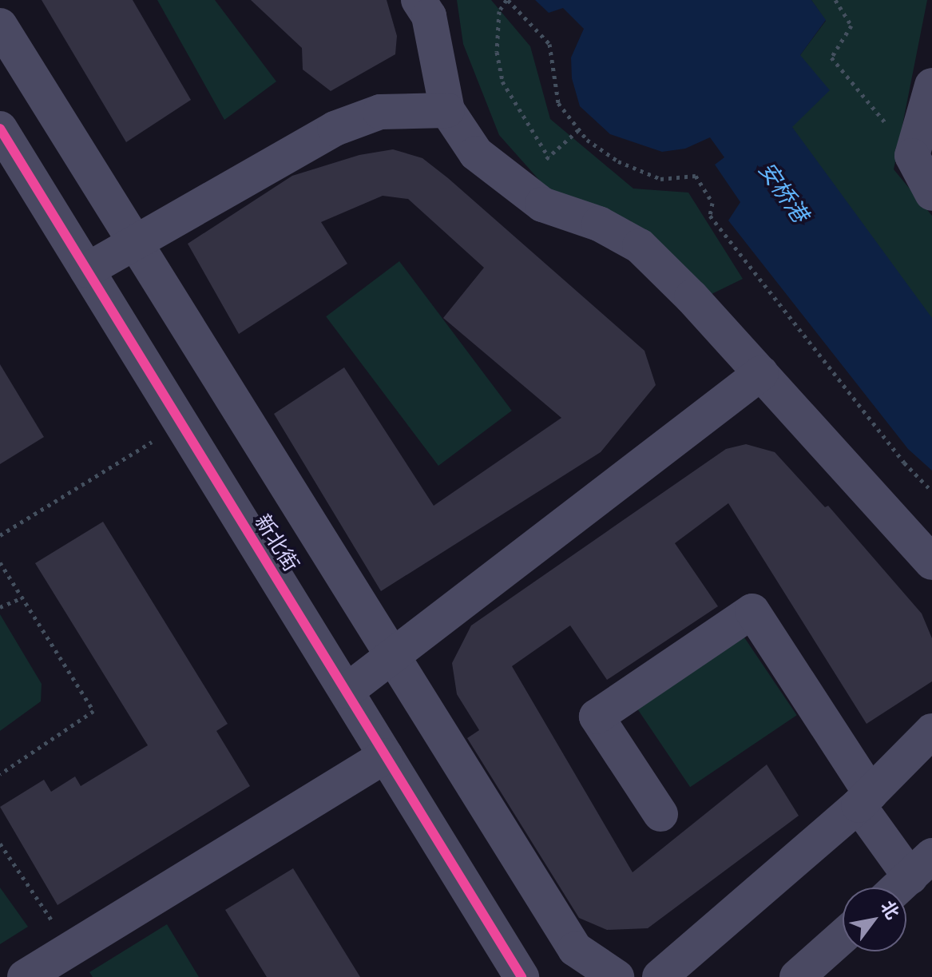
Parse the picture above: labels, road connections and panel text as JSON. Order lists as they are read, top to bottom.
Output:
{
  "streets": {
    "street": ["新北街"]
  },
  "water": ["安桥港"],
  "north": "top right"
}
